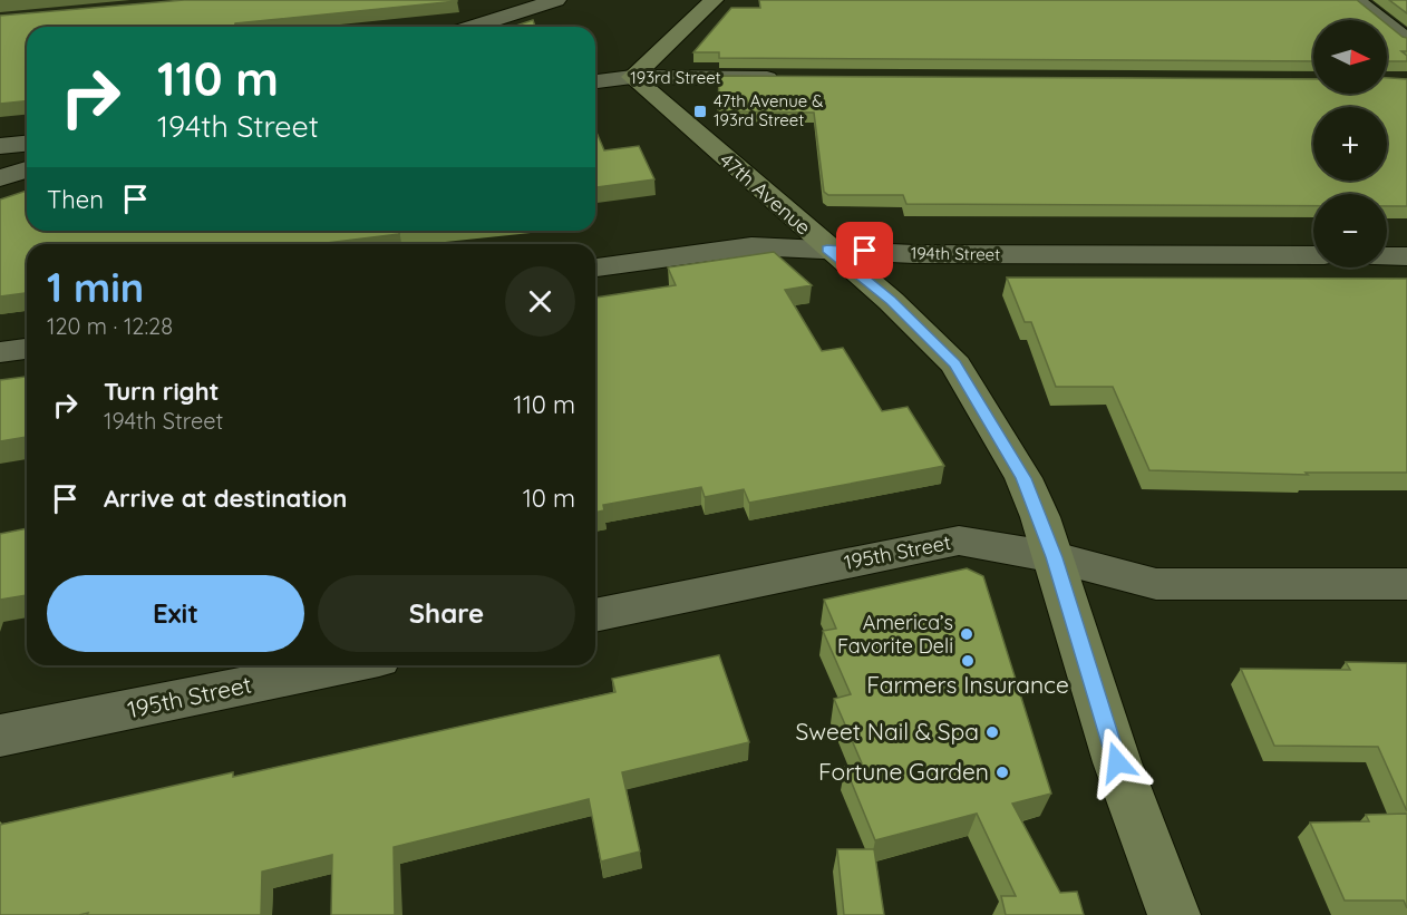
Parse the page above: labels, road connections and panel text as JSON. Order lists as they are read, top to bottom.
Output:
{
  "streets": {
    "street": [
      "193rd Street",
      "47th Avenue",
      "194th Street",
      "195th Street"
    ]
  },
  "crossings": [
    ["193rd Street", "47th Avenue"],
    ["47th Avenue", "194th Street"],
    ["47th Avenue", "195th Street"]
  ],
  "places": {
    "transit": ["47th Avenue & 193rd Street"],
    "other": [
      "America’s Favorite Deli",
      "Farmers Insurance",
      "Sweet Nail & Spa",
      "Fortune Garden"
    ]
  },
  "north": "right",
  "page": {
    "map_buttons": ["+", "−"],
    "turn": ["110 m", "194th Street"],
    "then": "Then",
    "heading": ["1 min", "120 m · 12:28"],
    "list": [
      {
        "name": "Turn right",
        "note": "194th Street",
        "value": "110 m"
      },
      {
        "name": "Arrive at destination",
        "value": "10 m"
      }
    ],
    "buttons": ["Exit", "Share"]
  }
}
